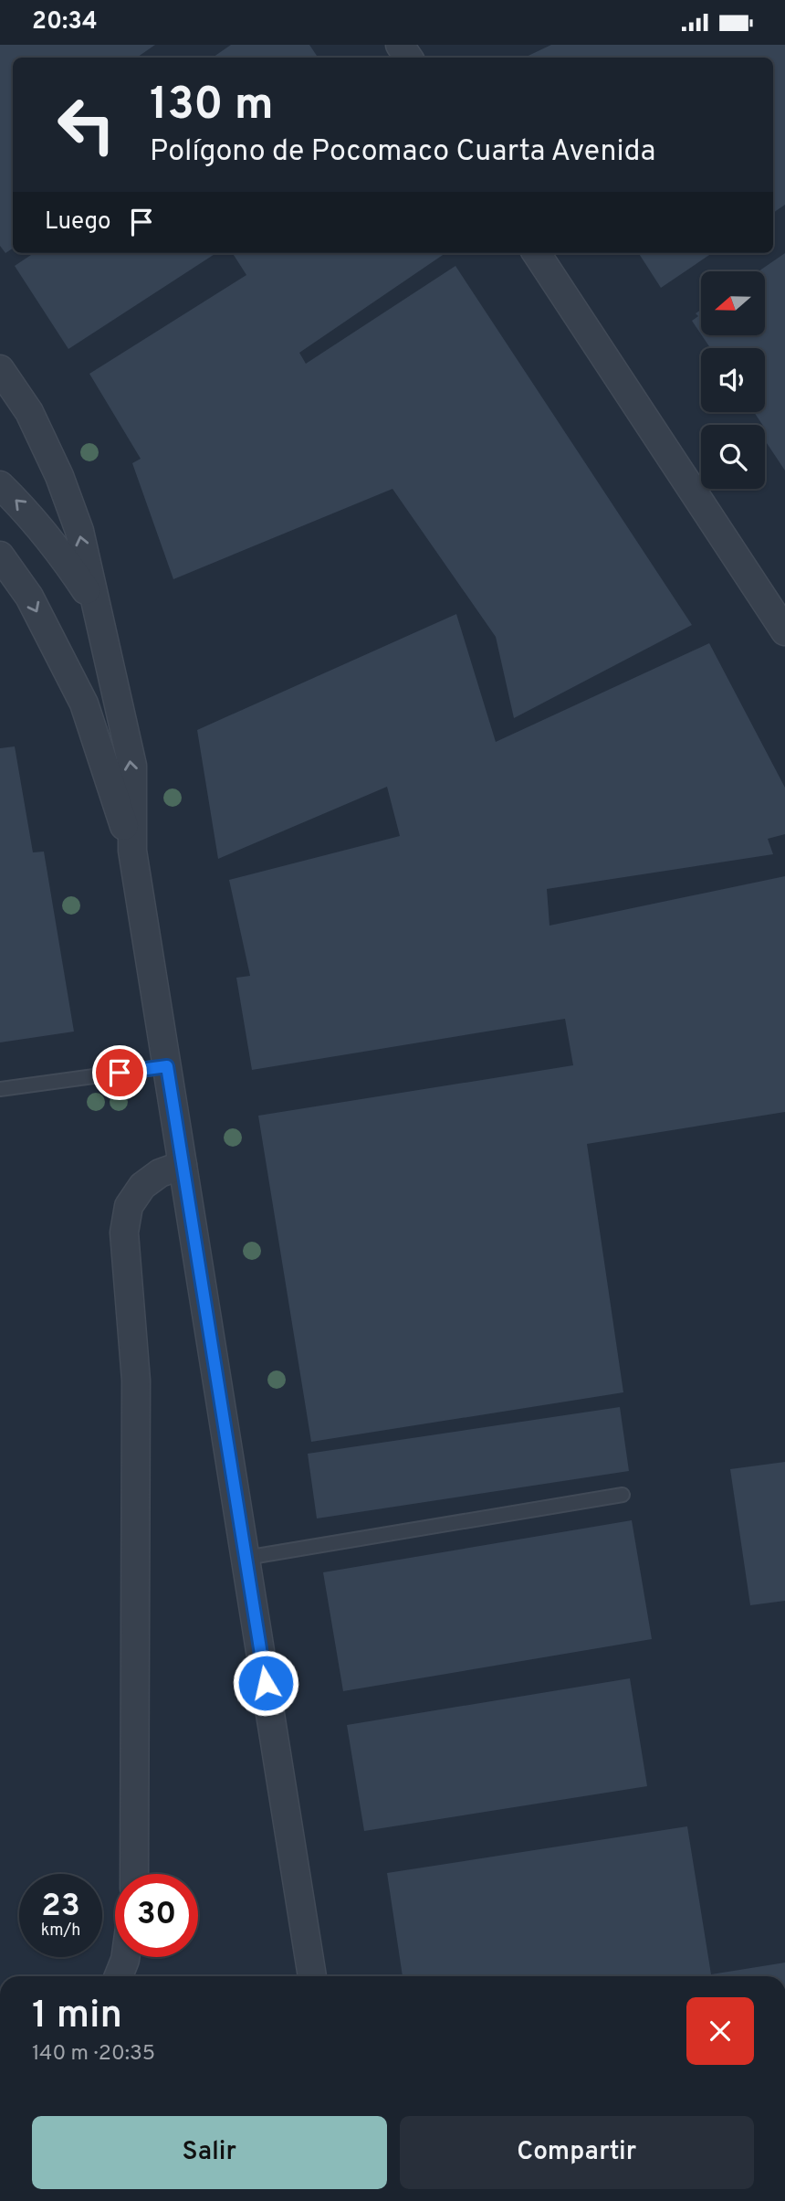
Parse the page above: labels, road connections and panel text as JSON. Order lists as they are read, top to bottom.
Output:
{
  "north": "left",
  "page": {
    "status": "20:34",
    "turn": ["130 m", "Polígono de Pocomaco Cuarta Avenida"],
    "then": "Luego",
    "speed": "23 km/h",
    "limit": "30",
    "heading": ["1 min", "140 m · 20:35"],
    "buttons": ["Salir", "Compartir"]
  }
}
